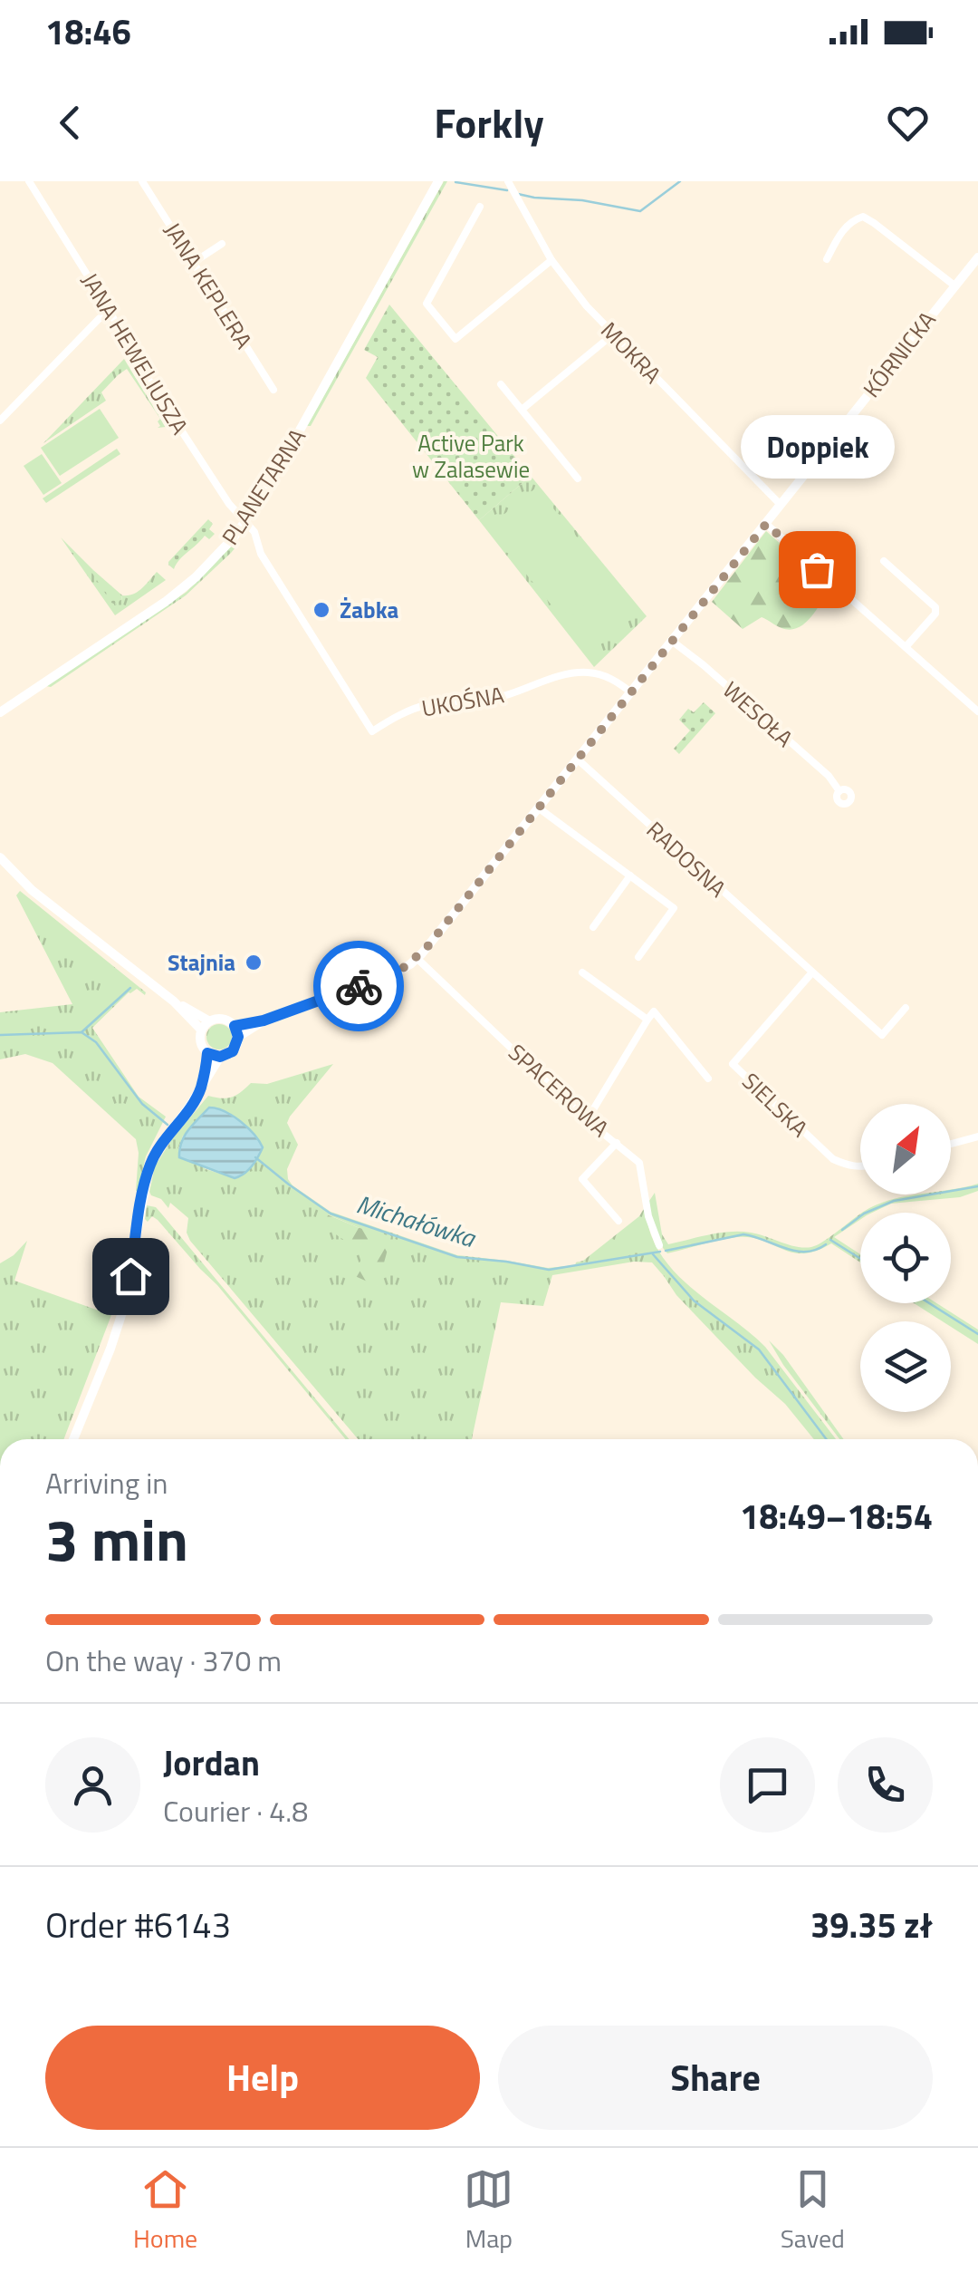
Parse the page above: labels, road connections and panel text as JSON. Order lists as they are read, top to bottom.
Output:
{
  "streets": {
    "street": [
      "JANA KEPLERA",
      "MOKRA",
      "JANA HEWELIUSZA",
      "KÓRNICKA",
      "PLANETARNA",
      "UKOŚNA",
      "WESOŁA",
      "RADOSNA",
      "SPACEROWA",
      "SIELSKA"
    ]
  },
  "crossings": [
    ["MOKRA", "KÓRNICKA"],
    ["JANA HEWELIUSZA", "PLANETARNA"],
    ["JANA HEWELIUSZA", "UKOŚNA"],
    ["KÓRNICKA", "UKOŚNA"],
    ["KÓRNICKA", "WESOŁA"],
    ["KÓRNICKA", "RADOSNA"],
    ["KÓRNICKA", "SPACEROWA"],
    ["PLANETARNA", "UKOŚNA"],
    ["RADOSNA", "SIELSKA"]
  ],
  "water": ["Michałówka"],
  "parks": ["Active Park w Zalasewie"],
  "places": ["Doppiek", "Żabka", "Stajnia"],
  "north": "top right",
  "page": {
    "status": "18:46",
    "header": "Forkly",
    "bubble": "Doppiek",
    "heading": ["3 min", "Arriving in", "18:49–18:54"],
    "panel": [
      "Jordan",
      "Courier · 4.8",
      "Order #6143",
      "39.35 zł"
    ],
    "bar": "On the way · 370 m",
    "buttons": ["Help", "Share"],
    "tabs": ["Home", "Map", "Saved"]
  }
}
